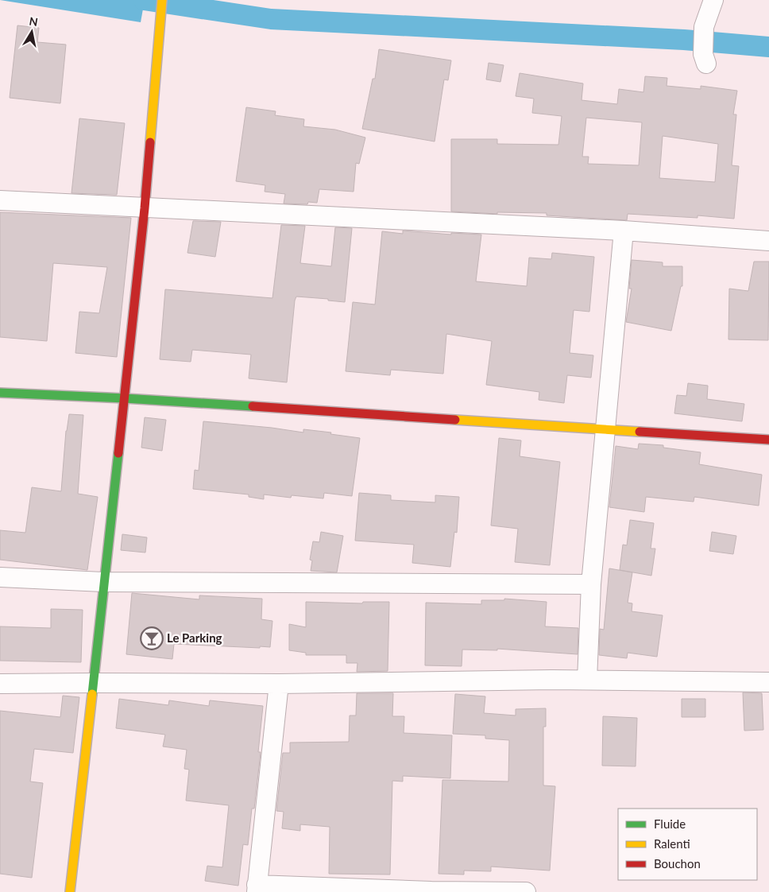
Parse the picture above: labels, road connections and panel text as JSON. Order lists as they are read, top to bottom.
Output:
{
  "places": {
    "bar": ["Le Parking"]
  },
  "legend": ["Fluide", "Ralenti", "Bouchon"],
  "north": "top"
}
